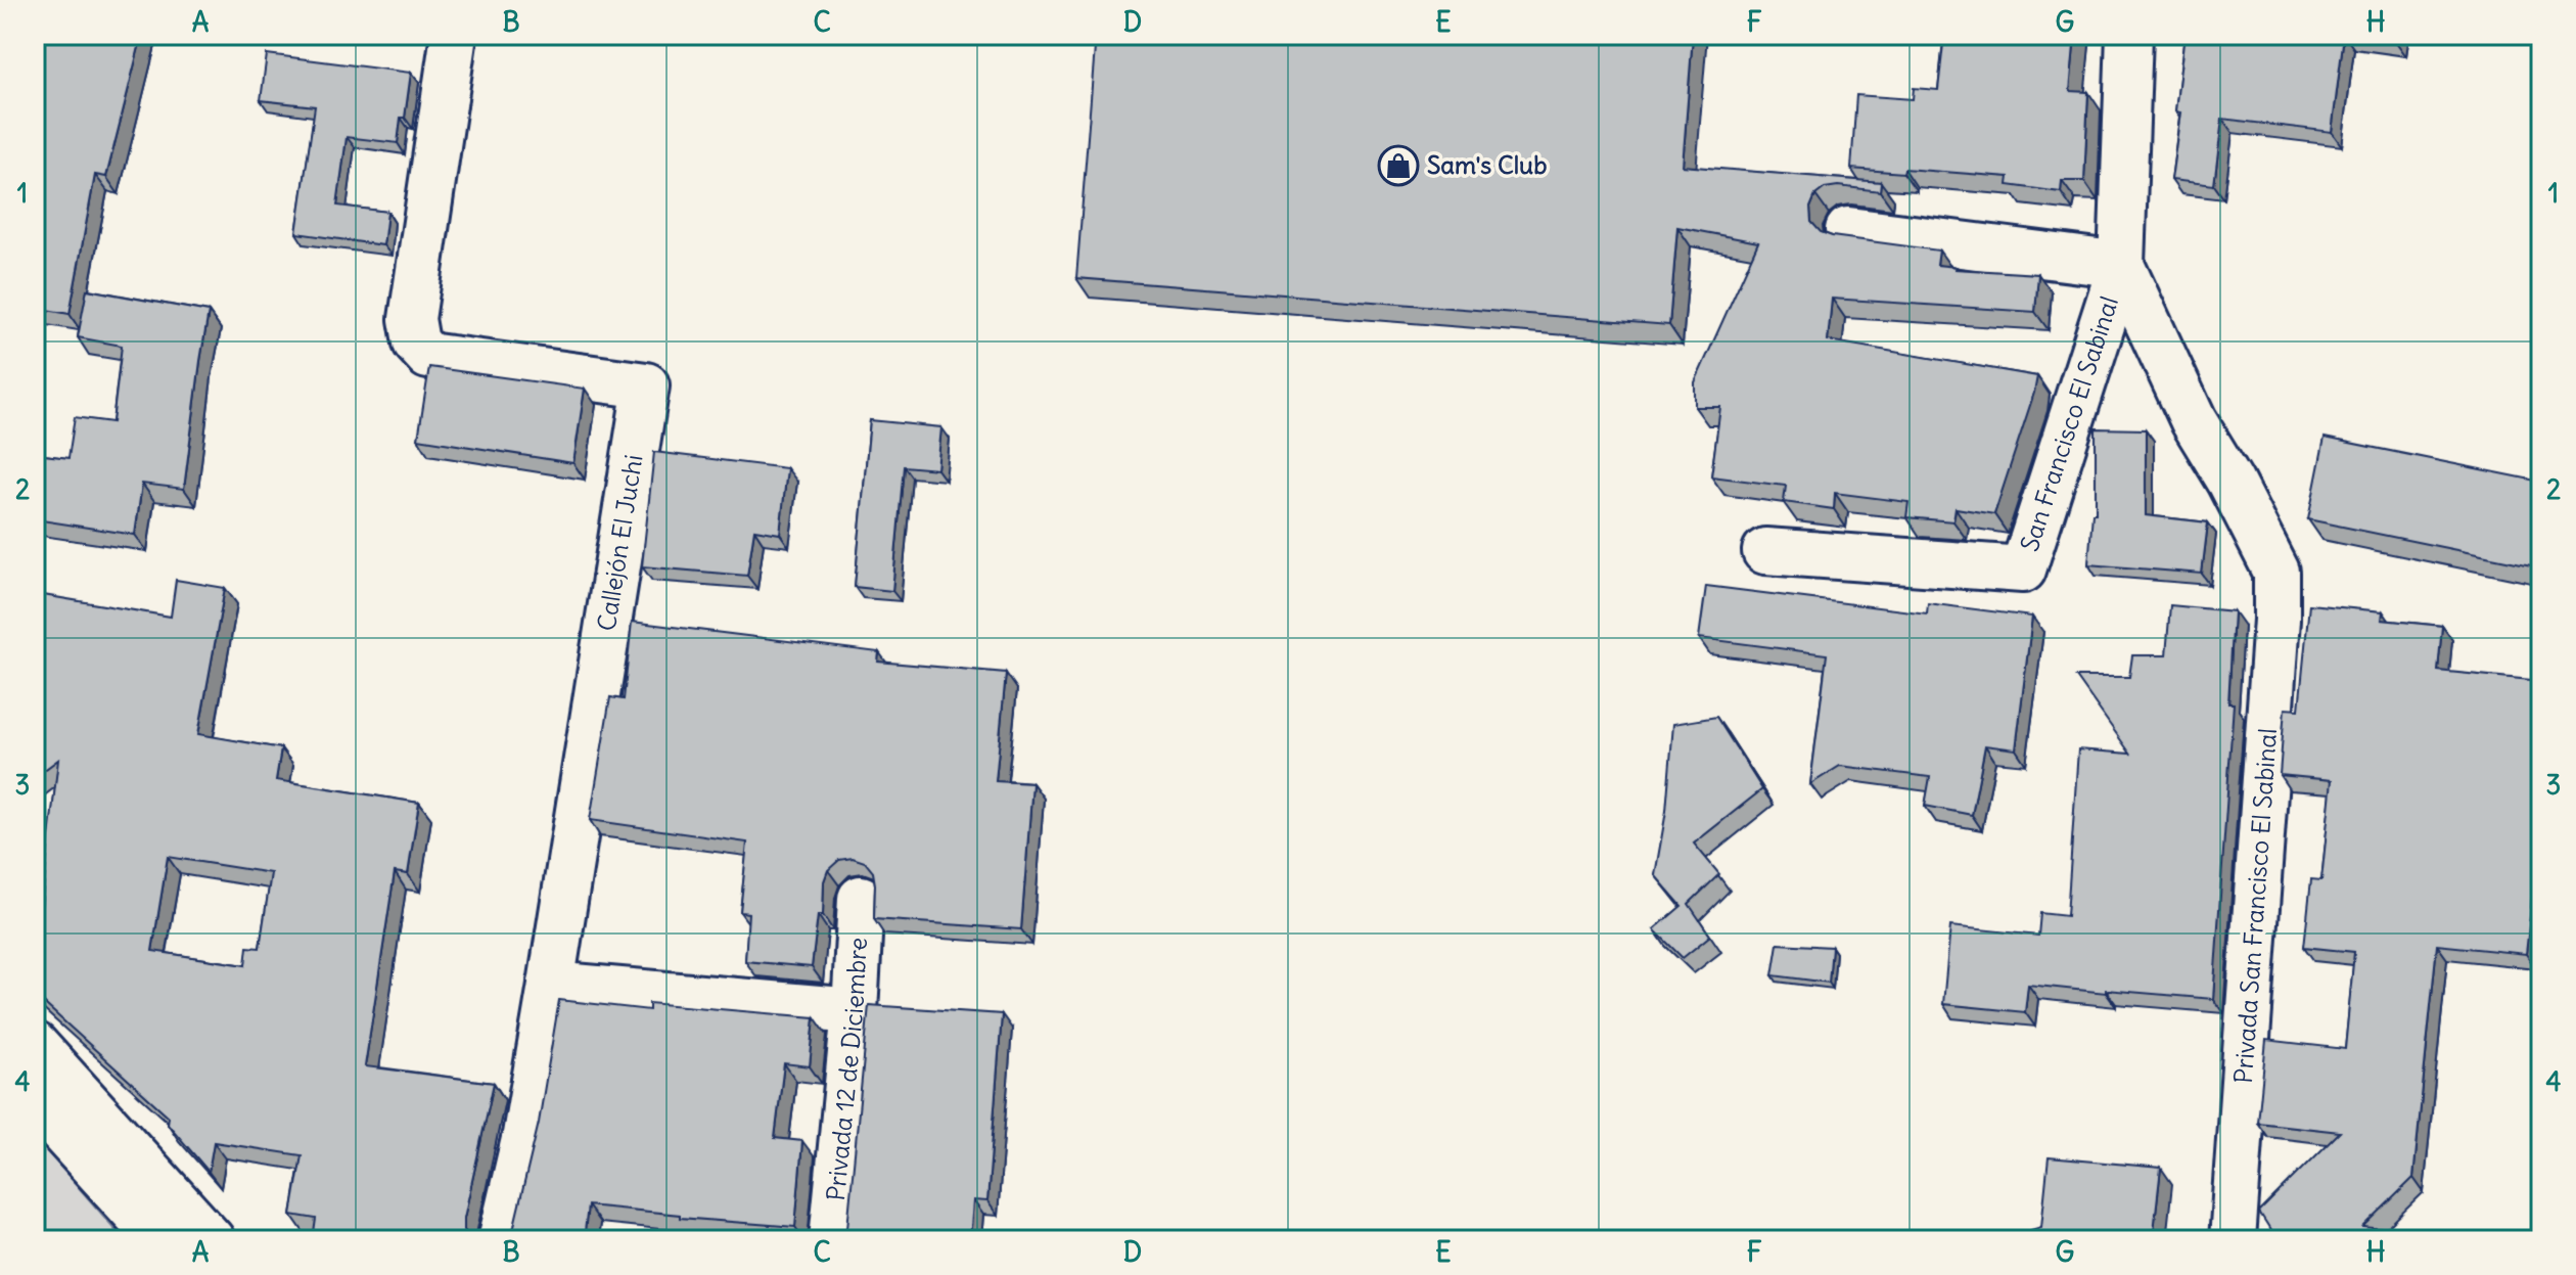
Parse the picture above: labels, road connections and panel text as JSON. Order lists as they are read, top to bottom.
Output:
{
  "streets": {
    "street": [
      "San Francisco El Sabinal",
      "Callejón El Juchi",
      "Privada San Francisco El Sabinal",
      "Privada 12 de Diciembre"
    ]
  },
  "crossings": [
    ["San Francisco El Sabinal", "Privada San Francisco El Sabinal"]
  ],
  "places": {
    "shop": ["Sam's Club"]
  },
  "grid": {
    "columns": [
      "A",
      "B",
      "C",
      "D",
      "E",
      "F",
      "G",
      "H"
    ],
    "rows": [
      "1",
      "2",
      "3",
      "4"
    ]
  }
}
